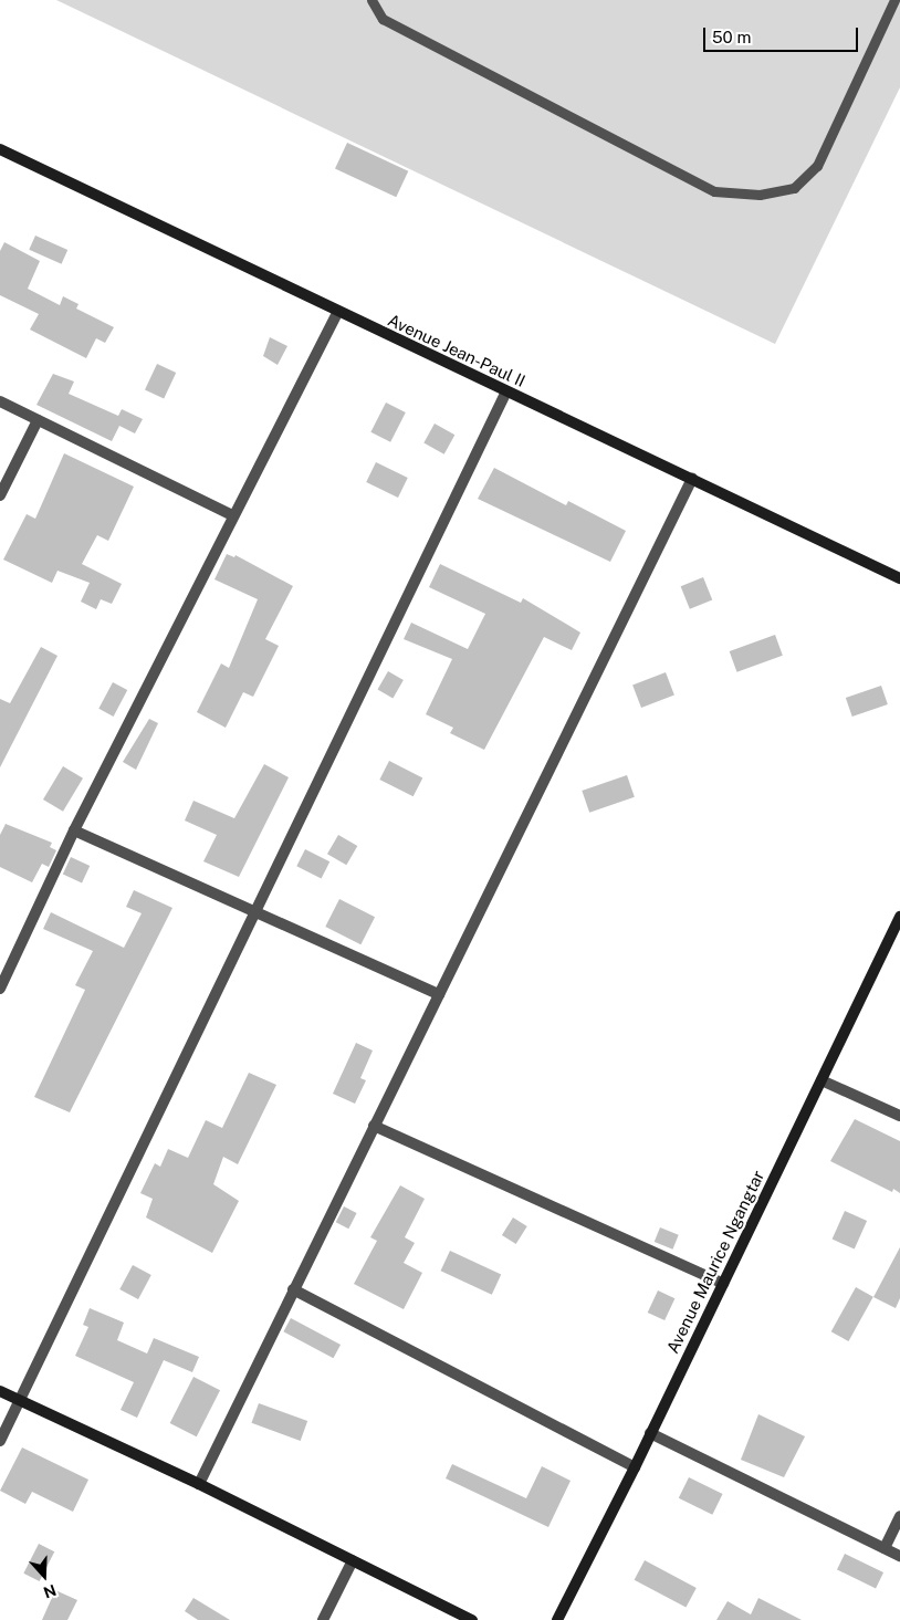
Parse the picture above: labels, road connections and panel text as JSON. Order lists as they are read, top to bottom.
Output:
{
  "streets": {
    "street": ["Avenue Jean-Paul II", "Avenue Maurice Ngangtar"]
  },
  "scale_bar": "50 m",
  "north": "bottom"
}
